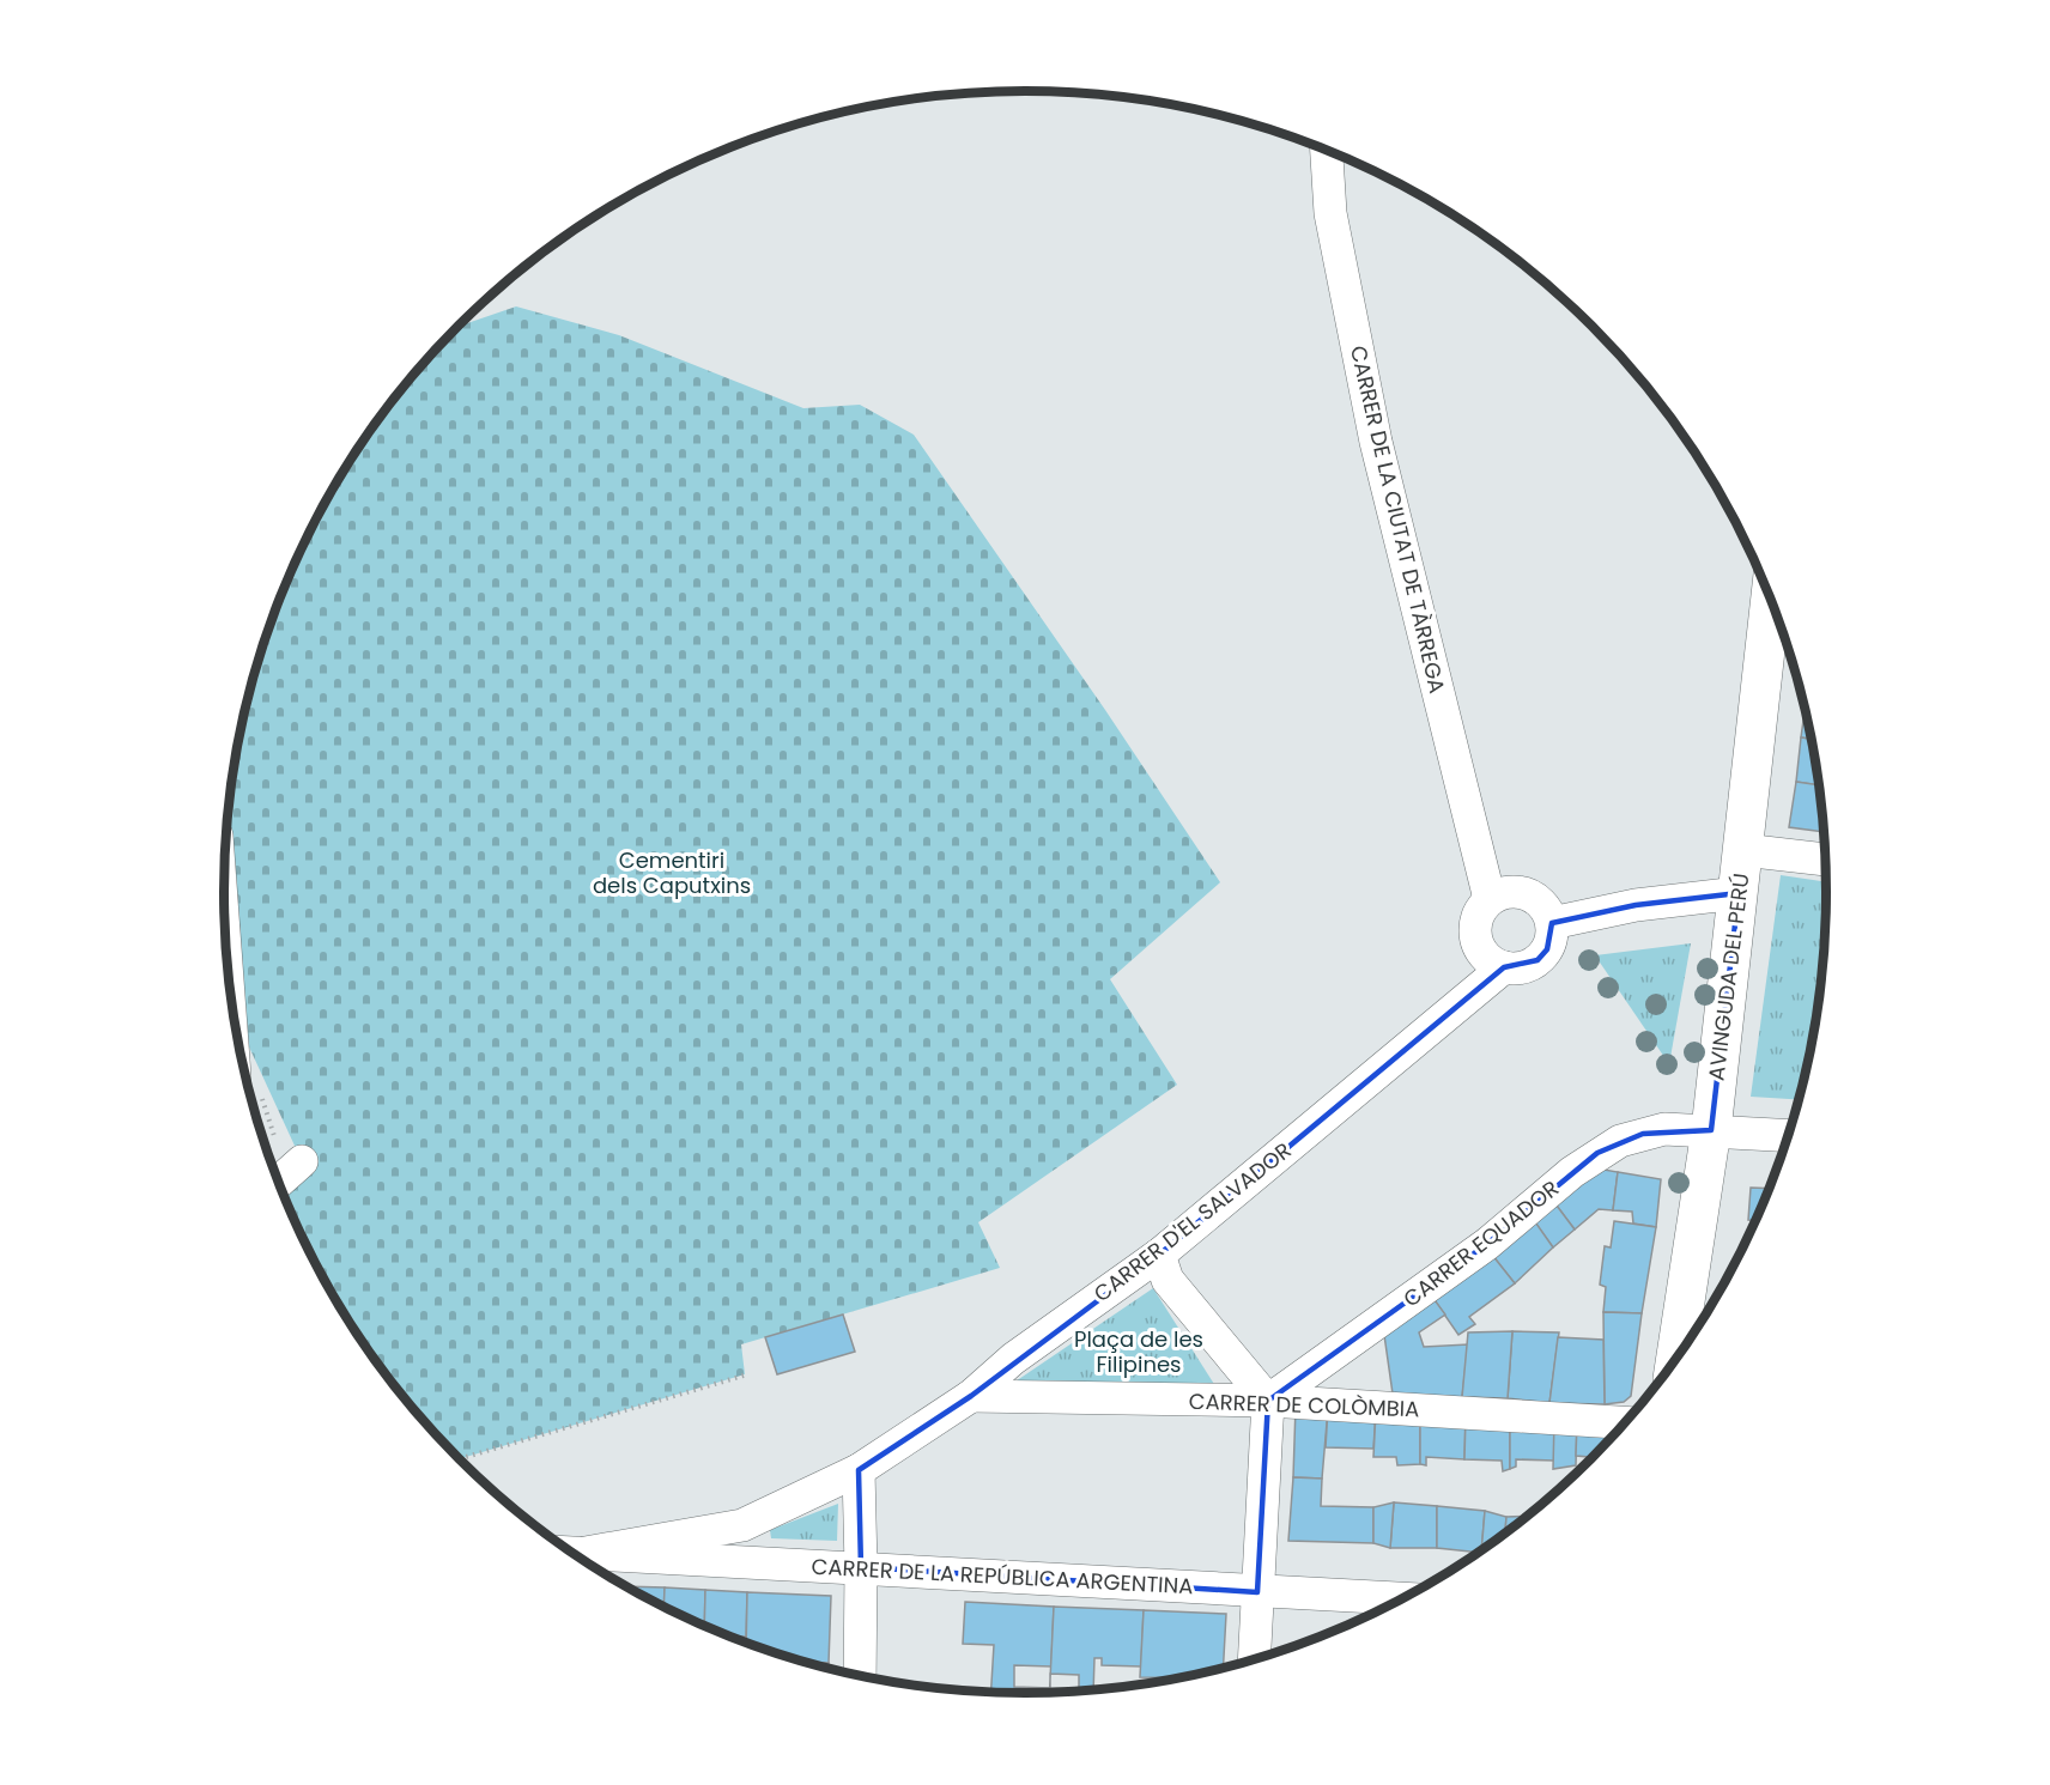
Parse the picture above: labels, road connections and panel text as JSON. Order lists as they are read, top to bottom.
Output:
{
  "streets": {
    "street": [
      "CARRER DE LA CIUTAT DE TÀRREGA",
      "AVINGUDA DEL PERÚ",
      "CARRER D'EL SALVADOR",
      "CARRER EQUADOR",
      "CARRER DE COLÒMBIA",
      "CARRER DE LA REPÚBLICA ARGENTINA"
    ]
  },
  "crossings": [
    ["CARRER DE LA CIUTAT DE TÀRREGA", "CARRER D'EL SALVADOR"],
    ["AVINGUDA DEL PERÚ", "CARRER EQUADOR"],
    ["CARRER D'EL SALVADOR", "CARRER DE COLÒMBIA"],
    ["CARRER D'EL SALVADOR", "CARRER DE LA REPÚBLICA ARGENTINA"],
    ["CARRER EQUADOR", "CARRER DE COLÒMBIA"]
  ],
  "parks": ["Cementiri dels Caputxins", "Plaça de les Filipines"]
}
